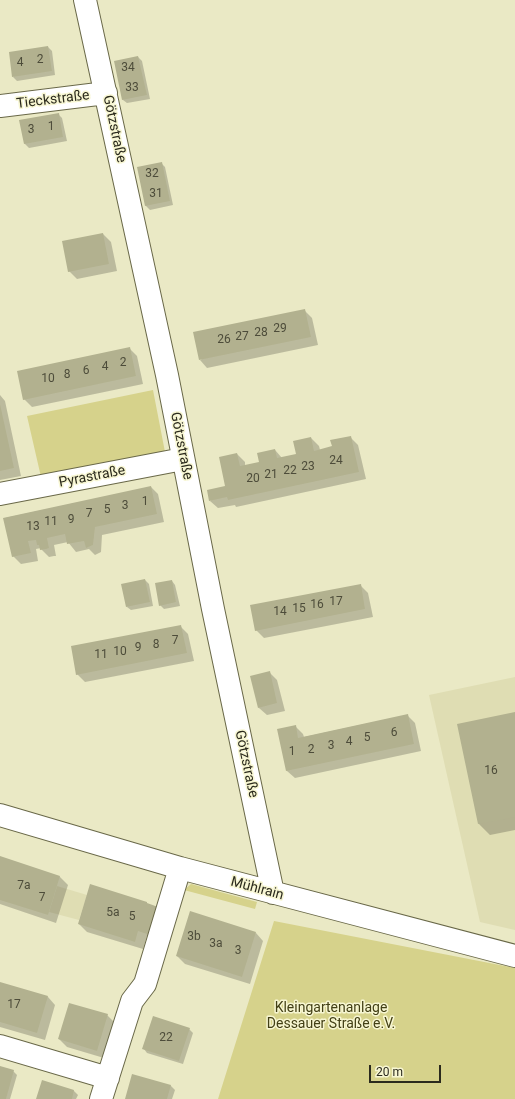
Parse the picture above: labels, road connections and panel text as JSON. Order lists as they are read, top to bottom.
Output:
{
  "streets": {
    "street": [
      "Tieckstraße",
      "Götzstraße",
      "Pyrastraße",
      "Mühlrain"
    ]
  },
  "crossings": [
    ["Tieckstraße", "Götzstraße"],
    ["Götzstraße", "Pyrastraße"],
    ["Götzstraße", "Mühlrain"]
  ],
  "parks": ["Kleingartenanlage Dessauer Straße e.V."],
  "house_numbers": [
    "2",
    "4",
    "34",
    "33",
    "1",
    "3",
    "32",
    "31",
    "29",
    "28",
    "27",
    "26",
    "2",
    "4",
    "6",
    "8",
    "10",
    "24",
    "23",
    "22",
    "21",
    "20",
    "1",
    "3",
    "5",
    "7",
    "9",
    "11",
    "13",
    "17",
    "16",
    "15",
    "14",
    "7",
    "8",
    "9",
    "10",
    "11",
    "6",
    "5",
    "4",
    "3",
    "2",
    "1",
    "16",
    "7a",
    "7",
    "5a",
    "5",
    "3b",
    "3a",
    "3",
    "17",
    "22"
  ],
  "scale_bar": "20 m"
}
